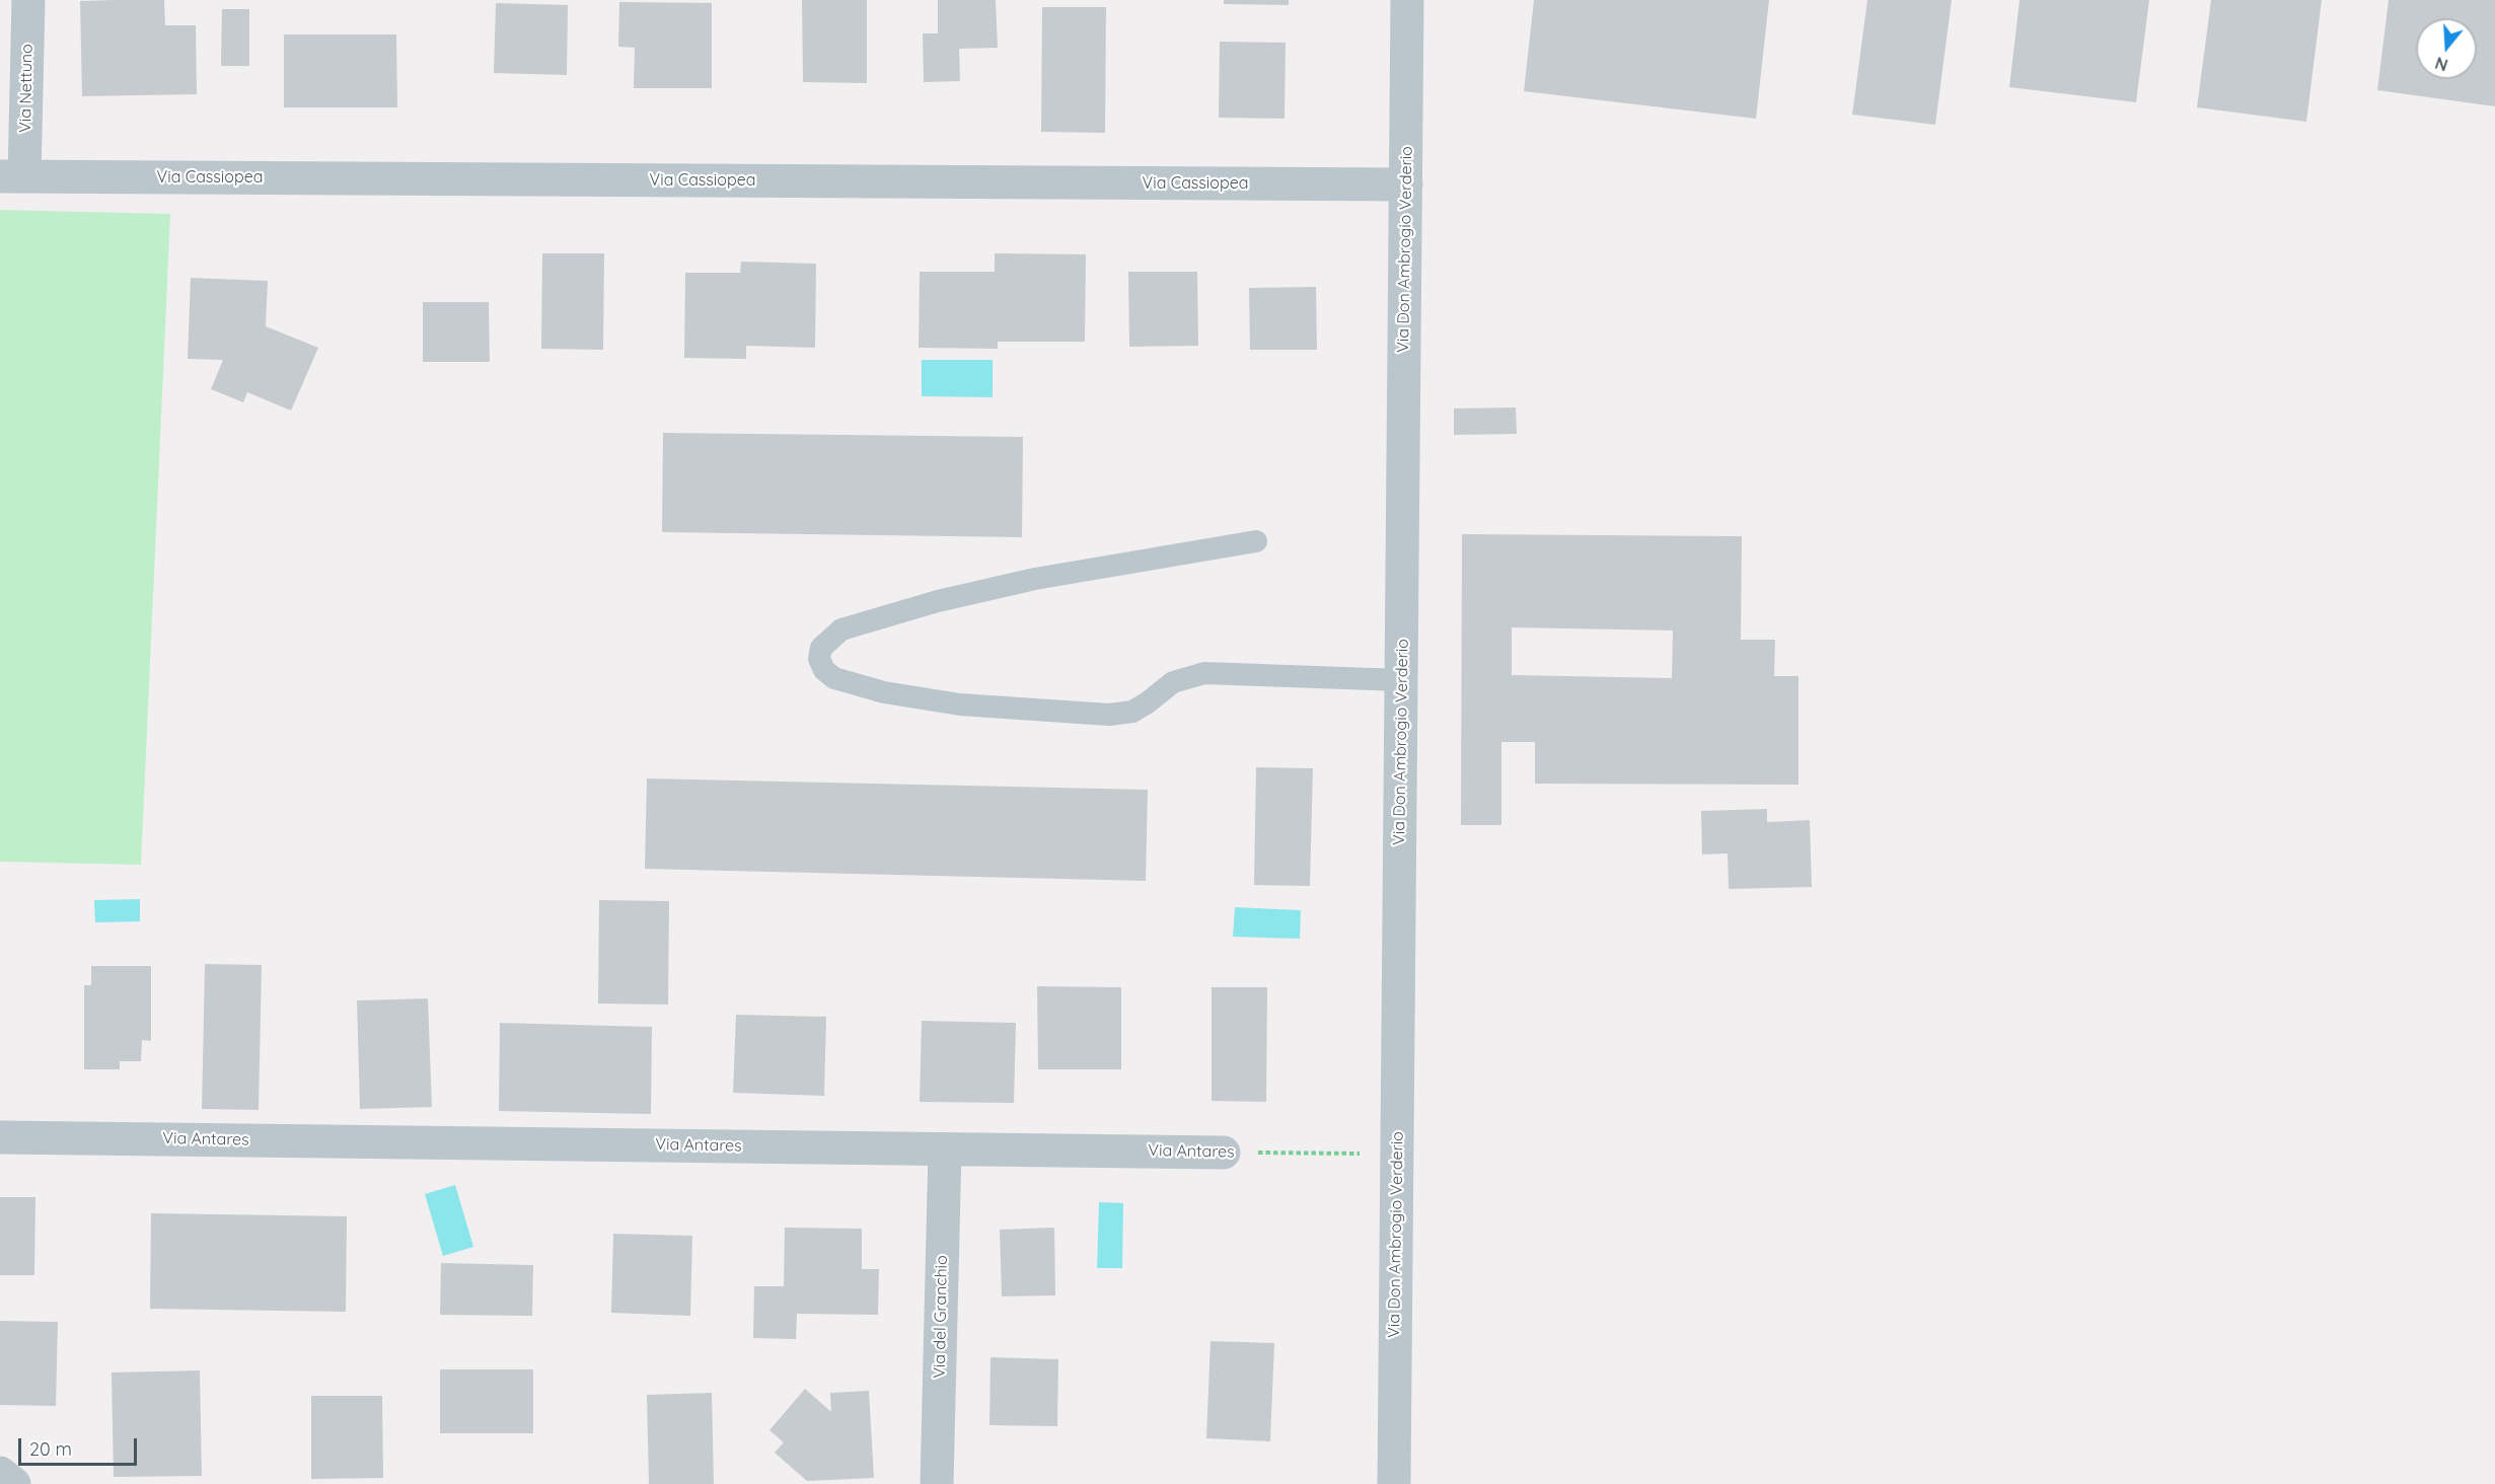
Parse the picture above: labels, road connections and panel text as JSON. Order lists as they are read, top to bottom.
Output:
{
  "streets": {
    "street": [
      "Via Nettuno",
      "Via Cassiopea",
      "Via Don Ambrogio Verderio",
      "Via Antares",
      "Via del Granchio"
    ]
  },
  "crossings": [
    ["Via Nettuno", "Via Cassiopea"],
    ["Via Cassiopea", "Via Don Ambrogio Verderio"],
    ["Via Don Ambrogio Verderio", "Via Antares"],
    ["Via Antares", "Via del Granchio"]
  ],
  "scale_bar": "20 m",
  "north": "bottom"
}
